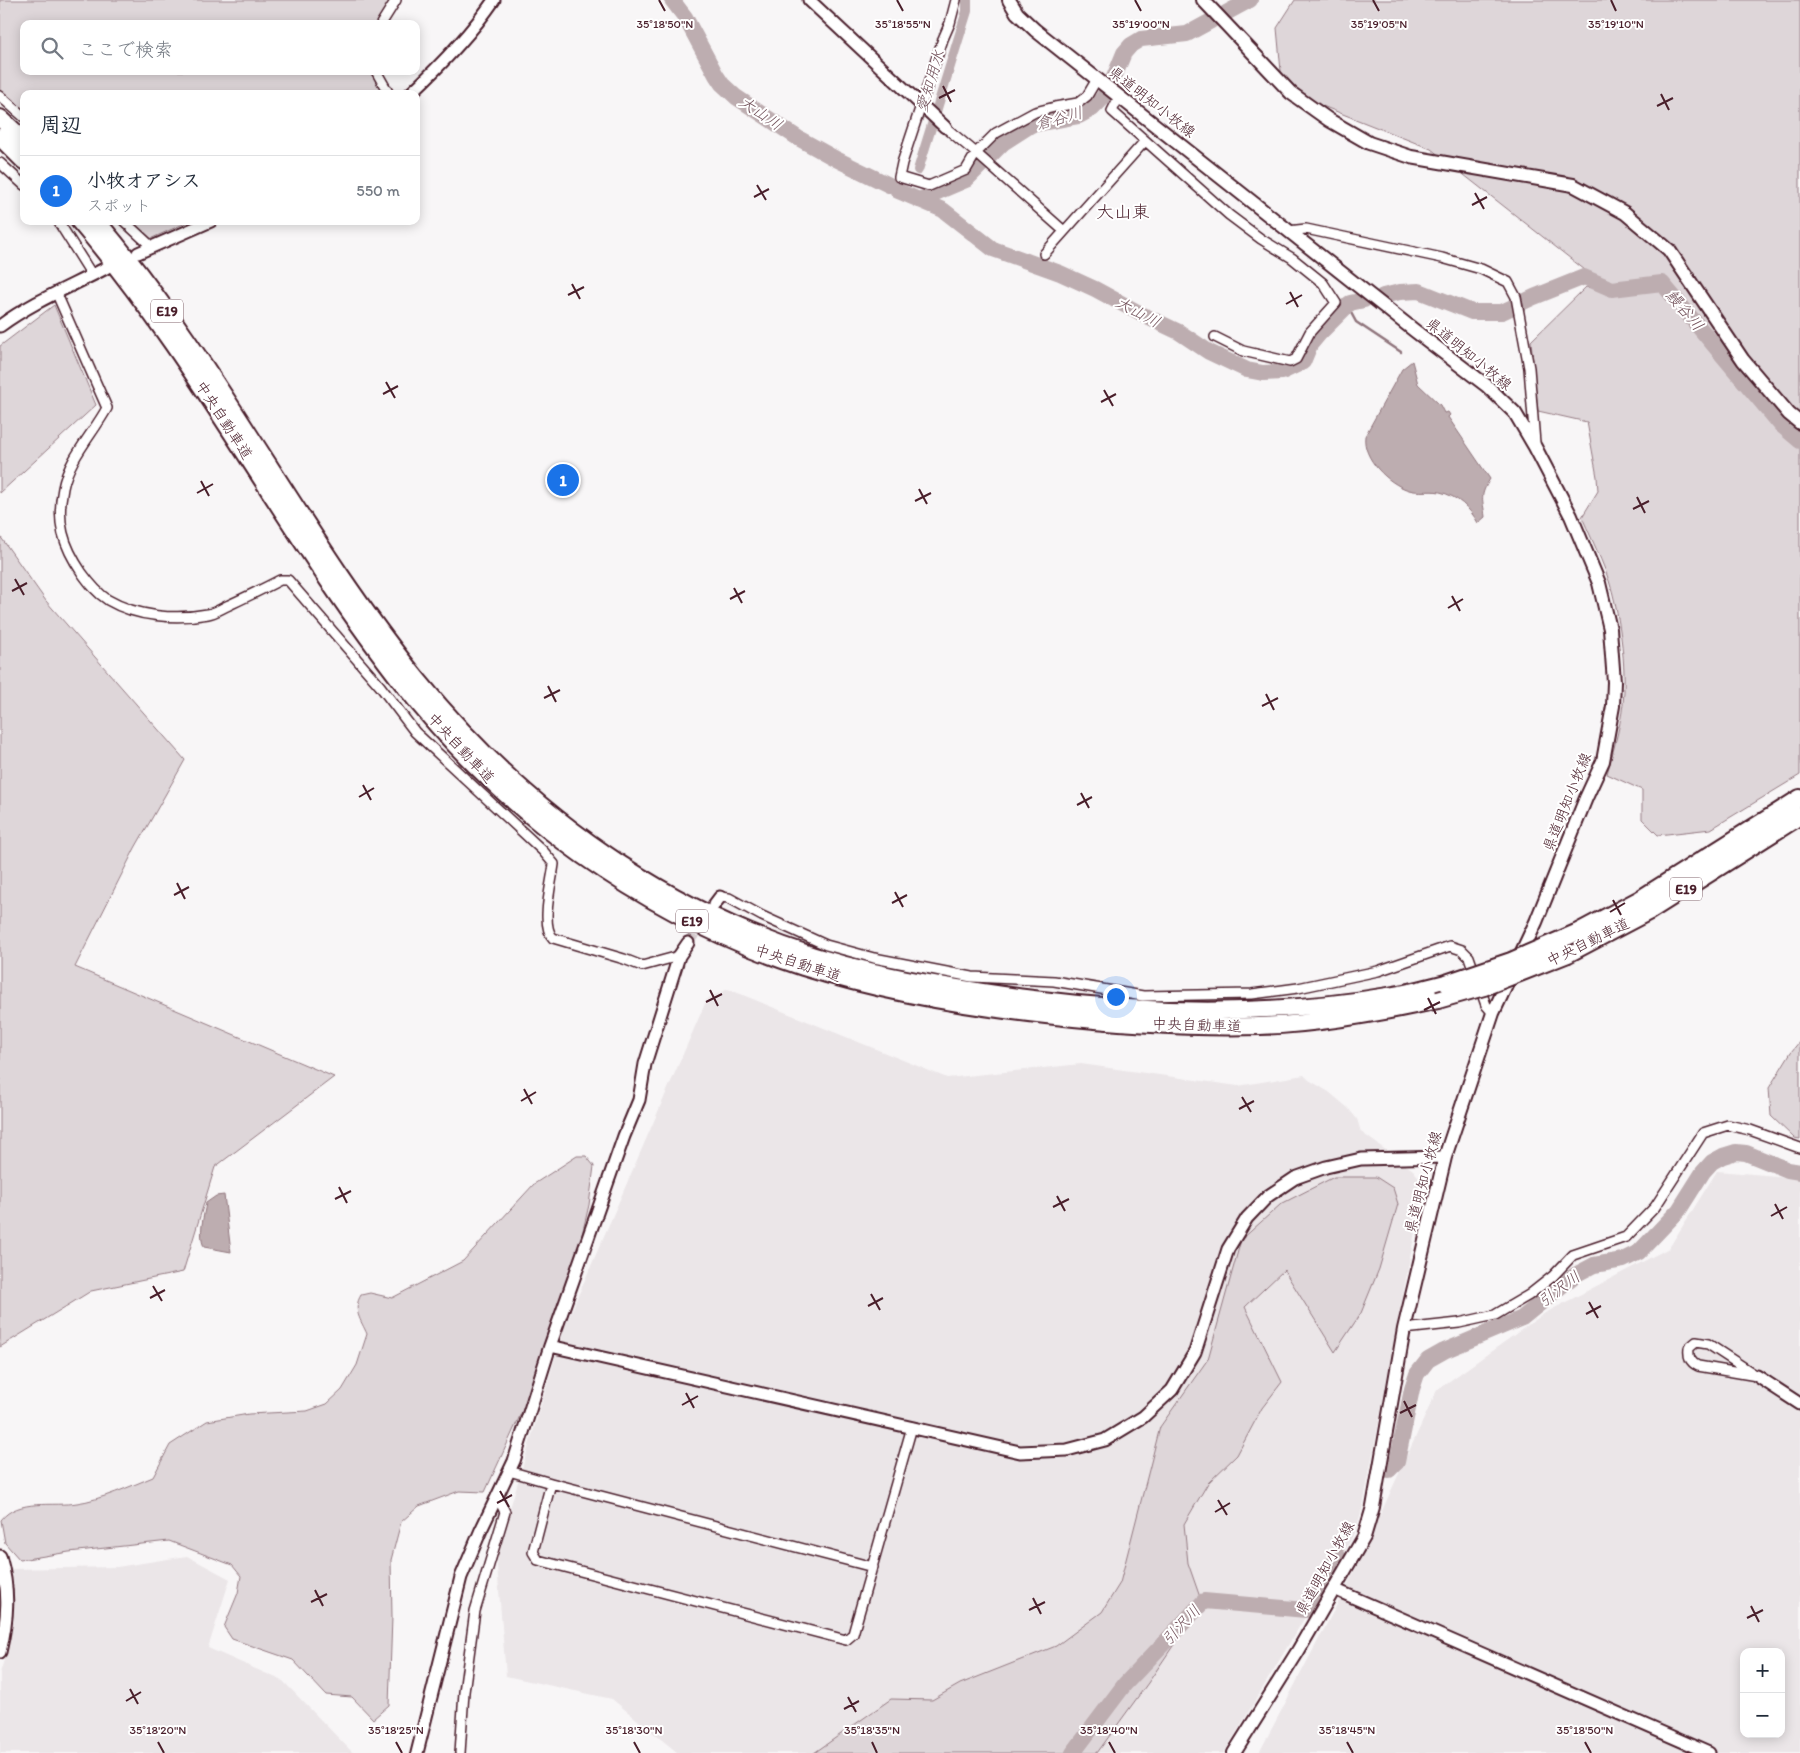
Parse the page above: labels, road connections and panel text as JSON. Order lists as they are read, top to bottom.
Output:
{
  "streets": {
    "highway": ["E19", "中央自動車道"],
    "main road": ["県道明知小牧線"]
  },
  "districts": ["大山東"],
  "water": [
    "愛知用水",
    "大山川",
    "倉谷川",
    "鰻谷川",
    "引沢川"
  ],
  "page": {
    "search": "ここで検索",
    "heading": "周辺",
    "list": [
      {
        "mark": "1",
        "name": "小牧オアシス",
        "note": "スポット",
        "value": "550 m"
      }
    ],
    "pins": "1",
    "map_buttons": ["+", "−"]
  },
  "coordinates": [
    "35°18'50\"N",
    "35°18'55\"N",
    "35°19'00\"N",
    "35°19'05\"N",
    "35°19'10\"N",
    "35°18'20\"N",
    "35°18'25\"N",
    "35°18'30\"N",
    "35°18'35\"N",
    "35°18'40\"N",
    "35°18'45\"N"
  ]
}
